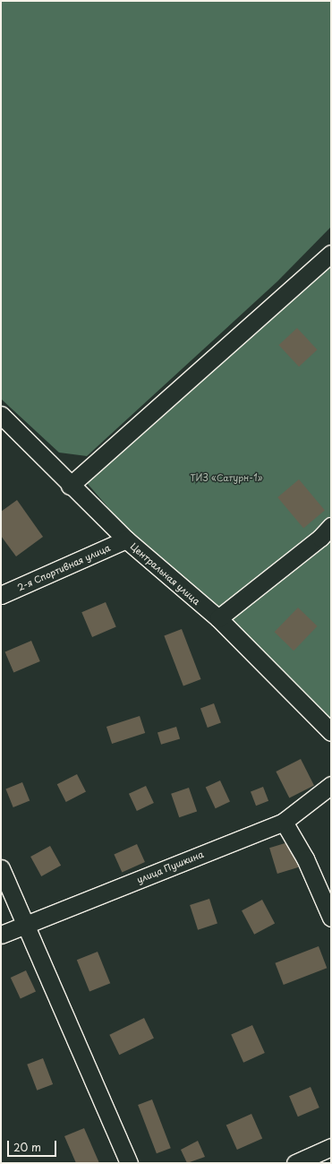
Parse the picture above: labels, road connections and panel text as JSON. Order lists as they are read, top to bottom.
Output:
{
  "streets": {
    "street": ["2-я Спортивная улица", "Центральная улица", "улица Пушкина"]
  },
  "crossings": [
    ["2-я Спортивная улица", "Центральная улица"]
  ],
  "parks": ["ТИЗ «Сатурн-1»"],
  "scale_bar": "20 m"
}
